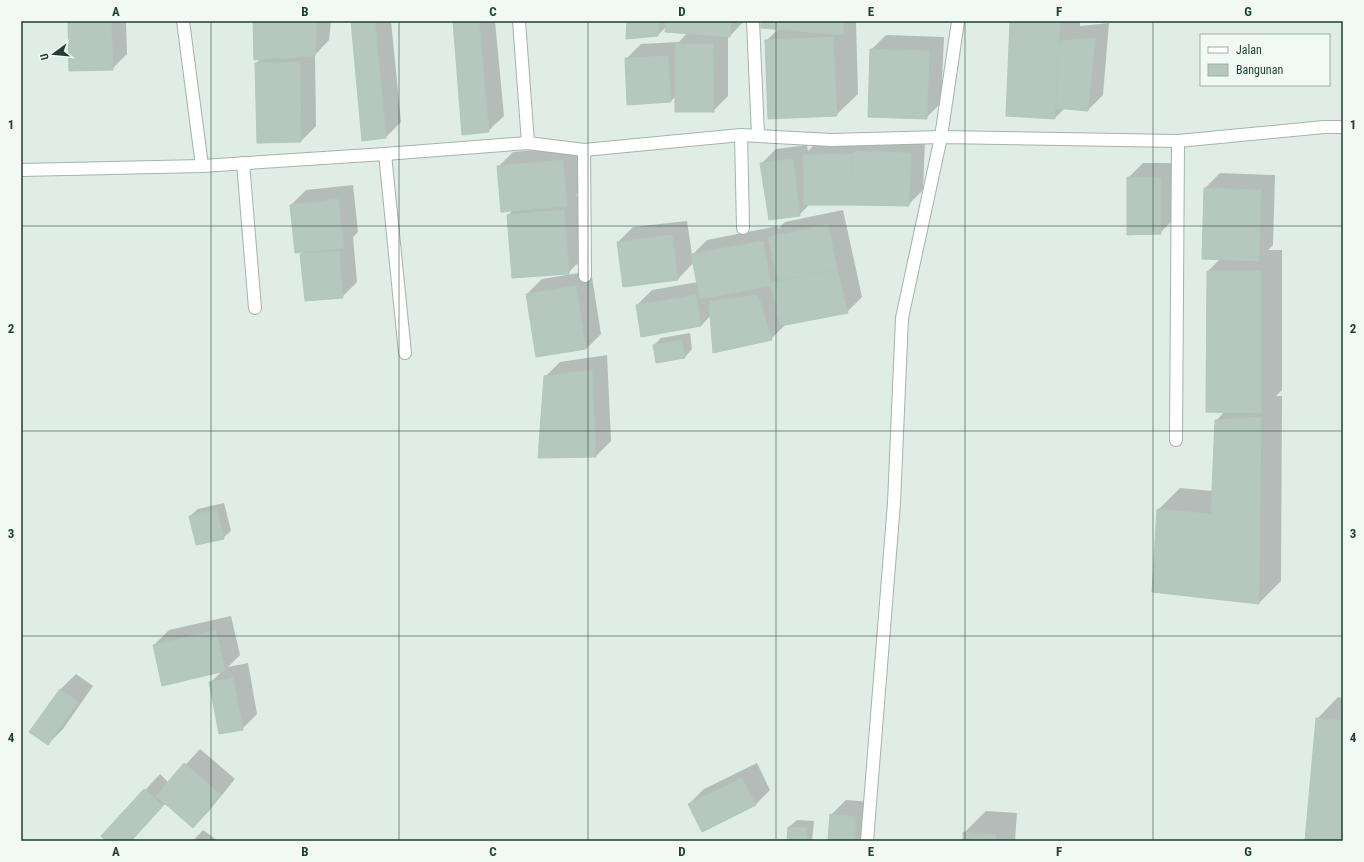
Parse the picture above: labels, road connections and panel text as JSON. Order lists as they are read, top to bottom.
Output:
{
  "legend": ["Jalan", "Bangunan"],
  "north": "left",
  "grid": {
    "columns": [
      "A",
      "B",
      "C",
      "D",
      "E",
      "F",
      "G"
    ],
    "rows": [
      "1",
      "2",
      "3",
      "4"
    ]
  }
}
